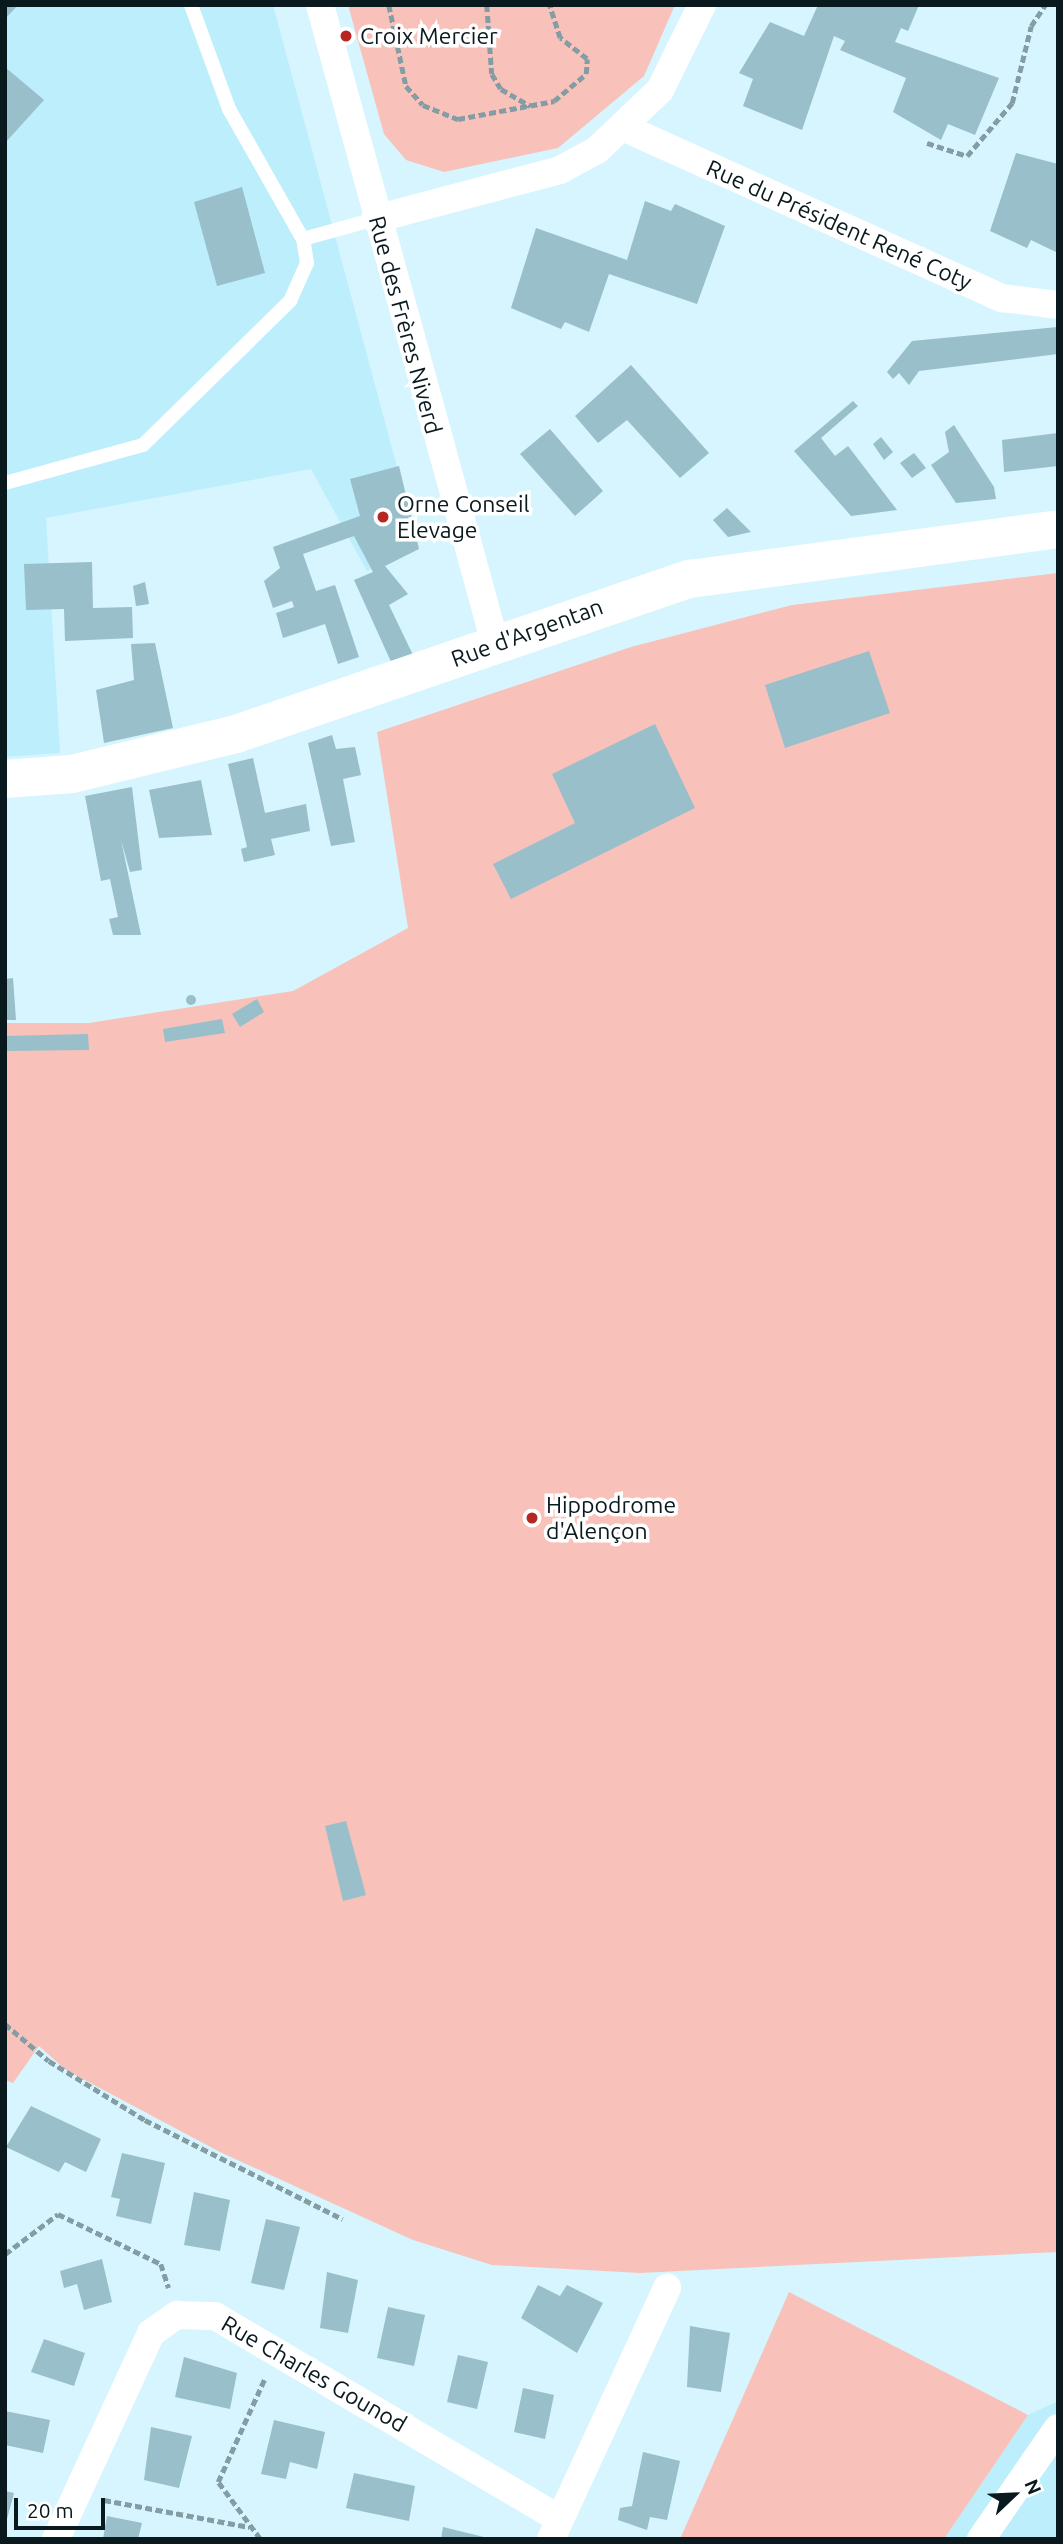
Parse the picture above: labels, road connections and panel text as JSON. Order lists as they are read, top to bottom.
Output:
{
  "streets": {
    "main road": ["Rue d'Argentan"],
    "street": ["Rue du Président René Coty", "Rue des Frères Niverd", "Rue Charles Gounod"]
  },
  "crossings": [
    ["Rue des Frères Niverd", "Rue d'Argentan"]
  ],
  "places": ["Croix Mercier", "Orne Conseil Elevage", "Hippodrome d'Alençon"],
  "scale_bar": "20 m",
  "north": "top right"
}
